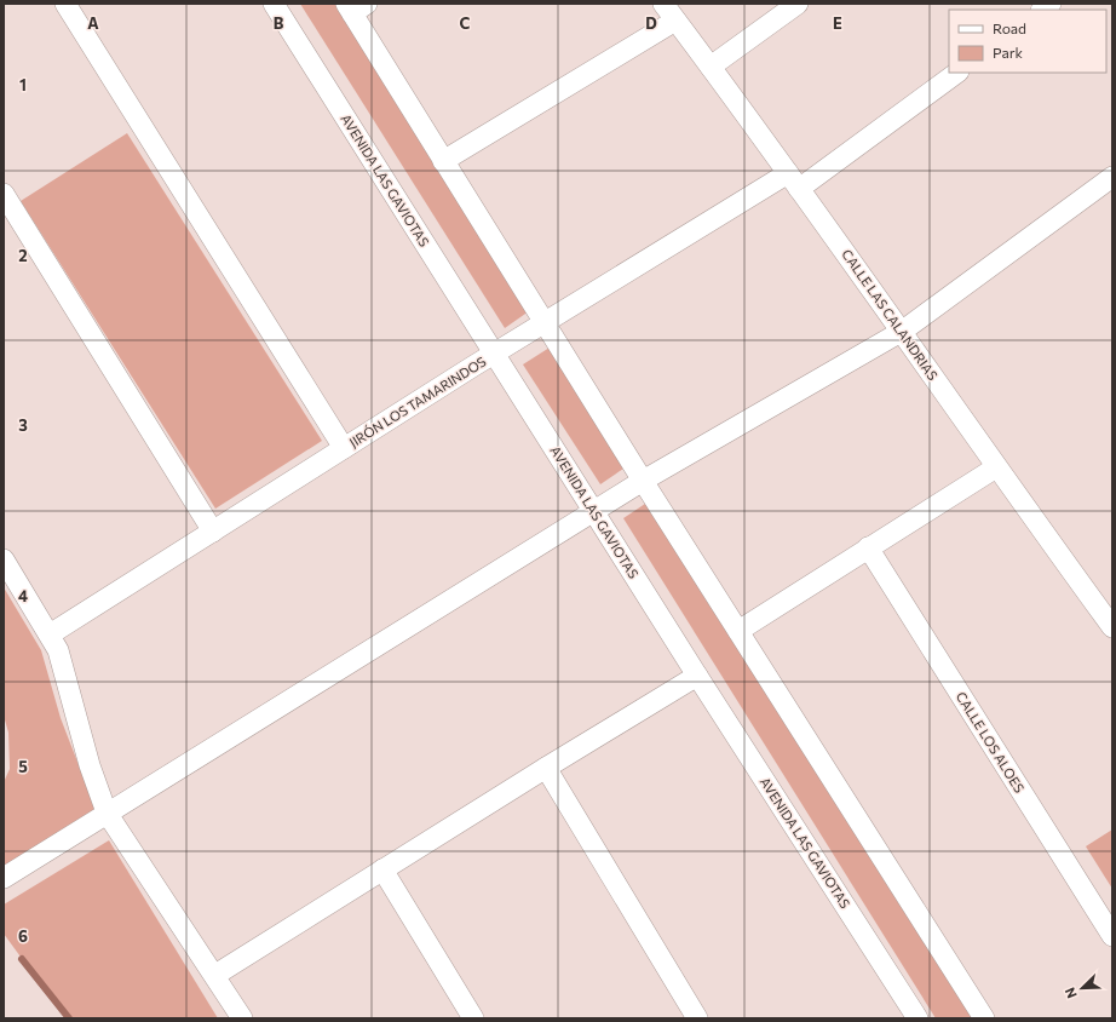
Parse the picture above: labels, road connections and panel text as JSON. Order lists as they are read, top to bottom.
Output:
{
  "streets": {
    "street": [
      "AVENIDA LAS GAVIOTAS",
      "CALLE LAS CALANDRIAS",
      "JIRÓN LOS TAMARINDOS",
      "CALLE LOS ALOES"
    ]
  },
  "crossings": [
    ["AVENIDA LAS GAVIOTAS", "JIRÓN LOS TAMARINDOS"],
    ["CALLE LAS CALANDRIAS", "JIRÓN LOS TAMARINDOS"]
  ],
  "legend": ["Road", "Park"],
  "north": "bottom left",
  "grid": {
    "columns": [
      "A",
      "B",
      "C",
      "D",
      "E"
    ],
    "rows": [
      "1",
      "2",
      "3",
      "4",
      "5",
      "6"
    ]
  }
}
